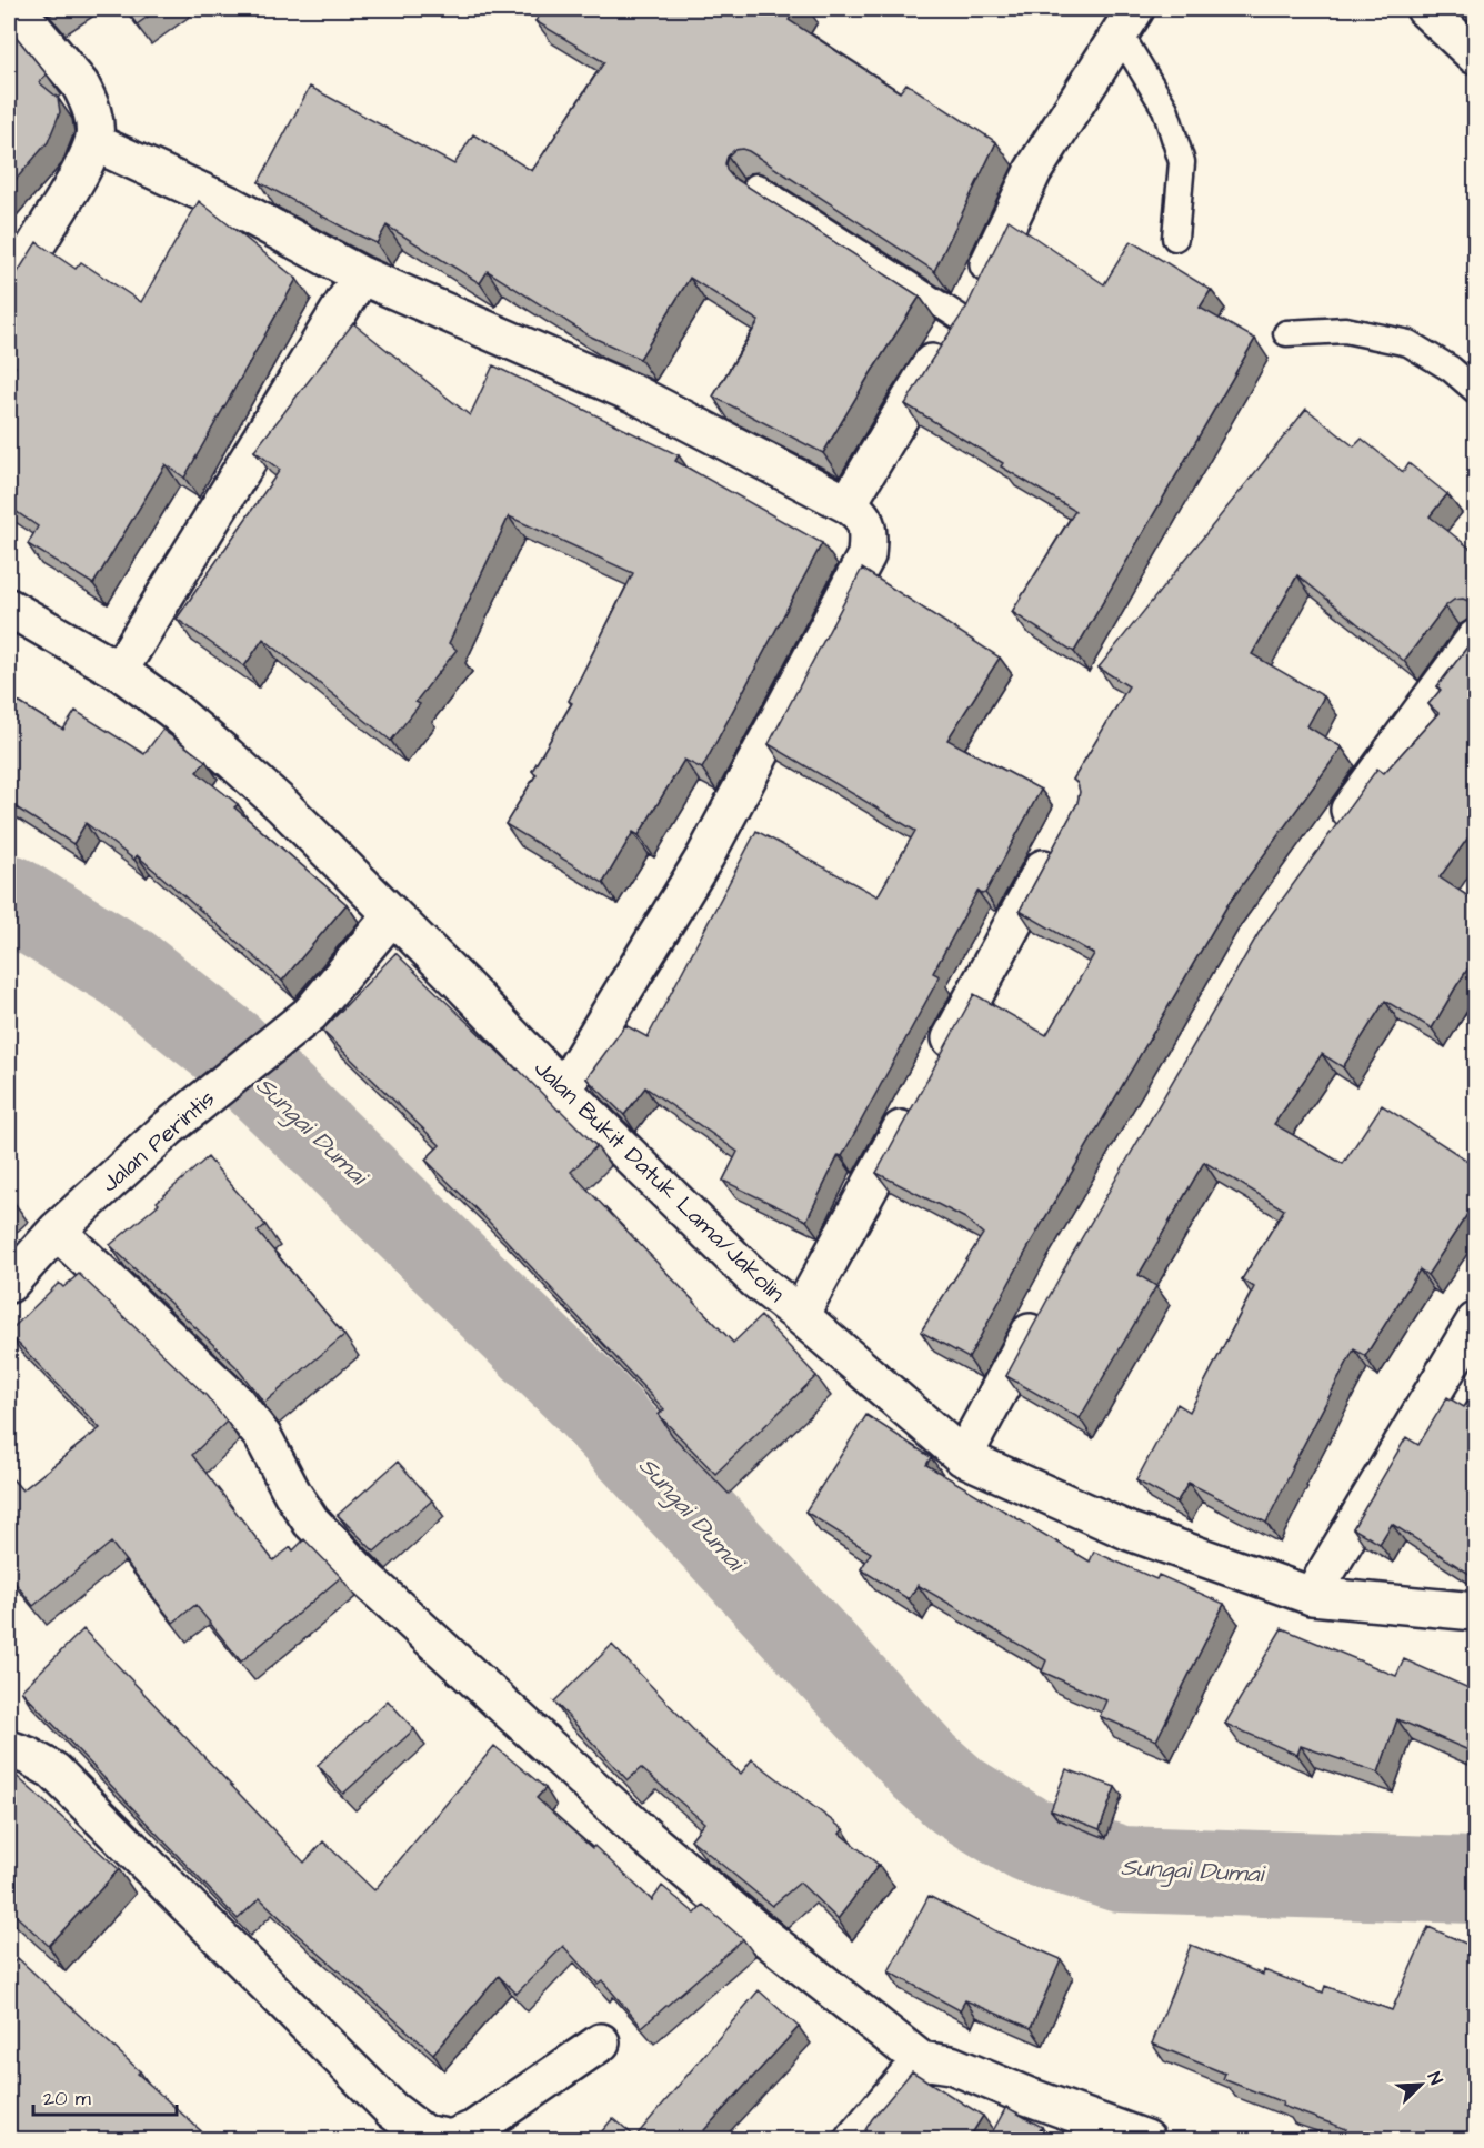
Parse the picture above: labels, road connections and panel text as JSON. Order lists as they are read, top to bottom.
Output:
{
  "streets": {
    "street": ["Jalan Perintis", "Jalan Bukit Datuk Lama/Jakolin"]
  },
  "crossings": [
    ["Jalan Perintis", "Jalan Bukit Datuk Lama/Jakolin"]
  ],
  "water": ["Sungai Dumai"],
  "scale_bar": "20 m",
  "north": "top right"
}
